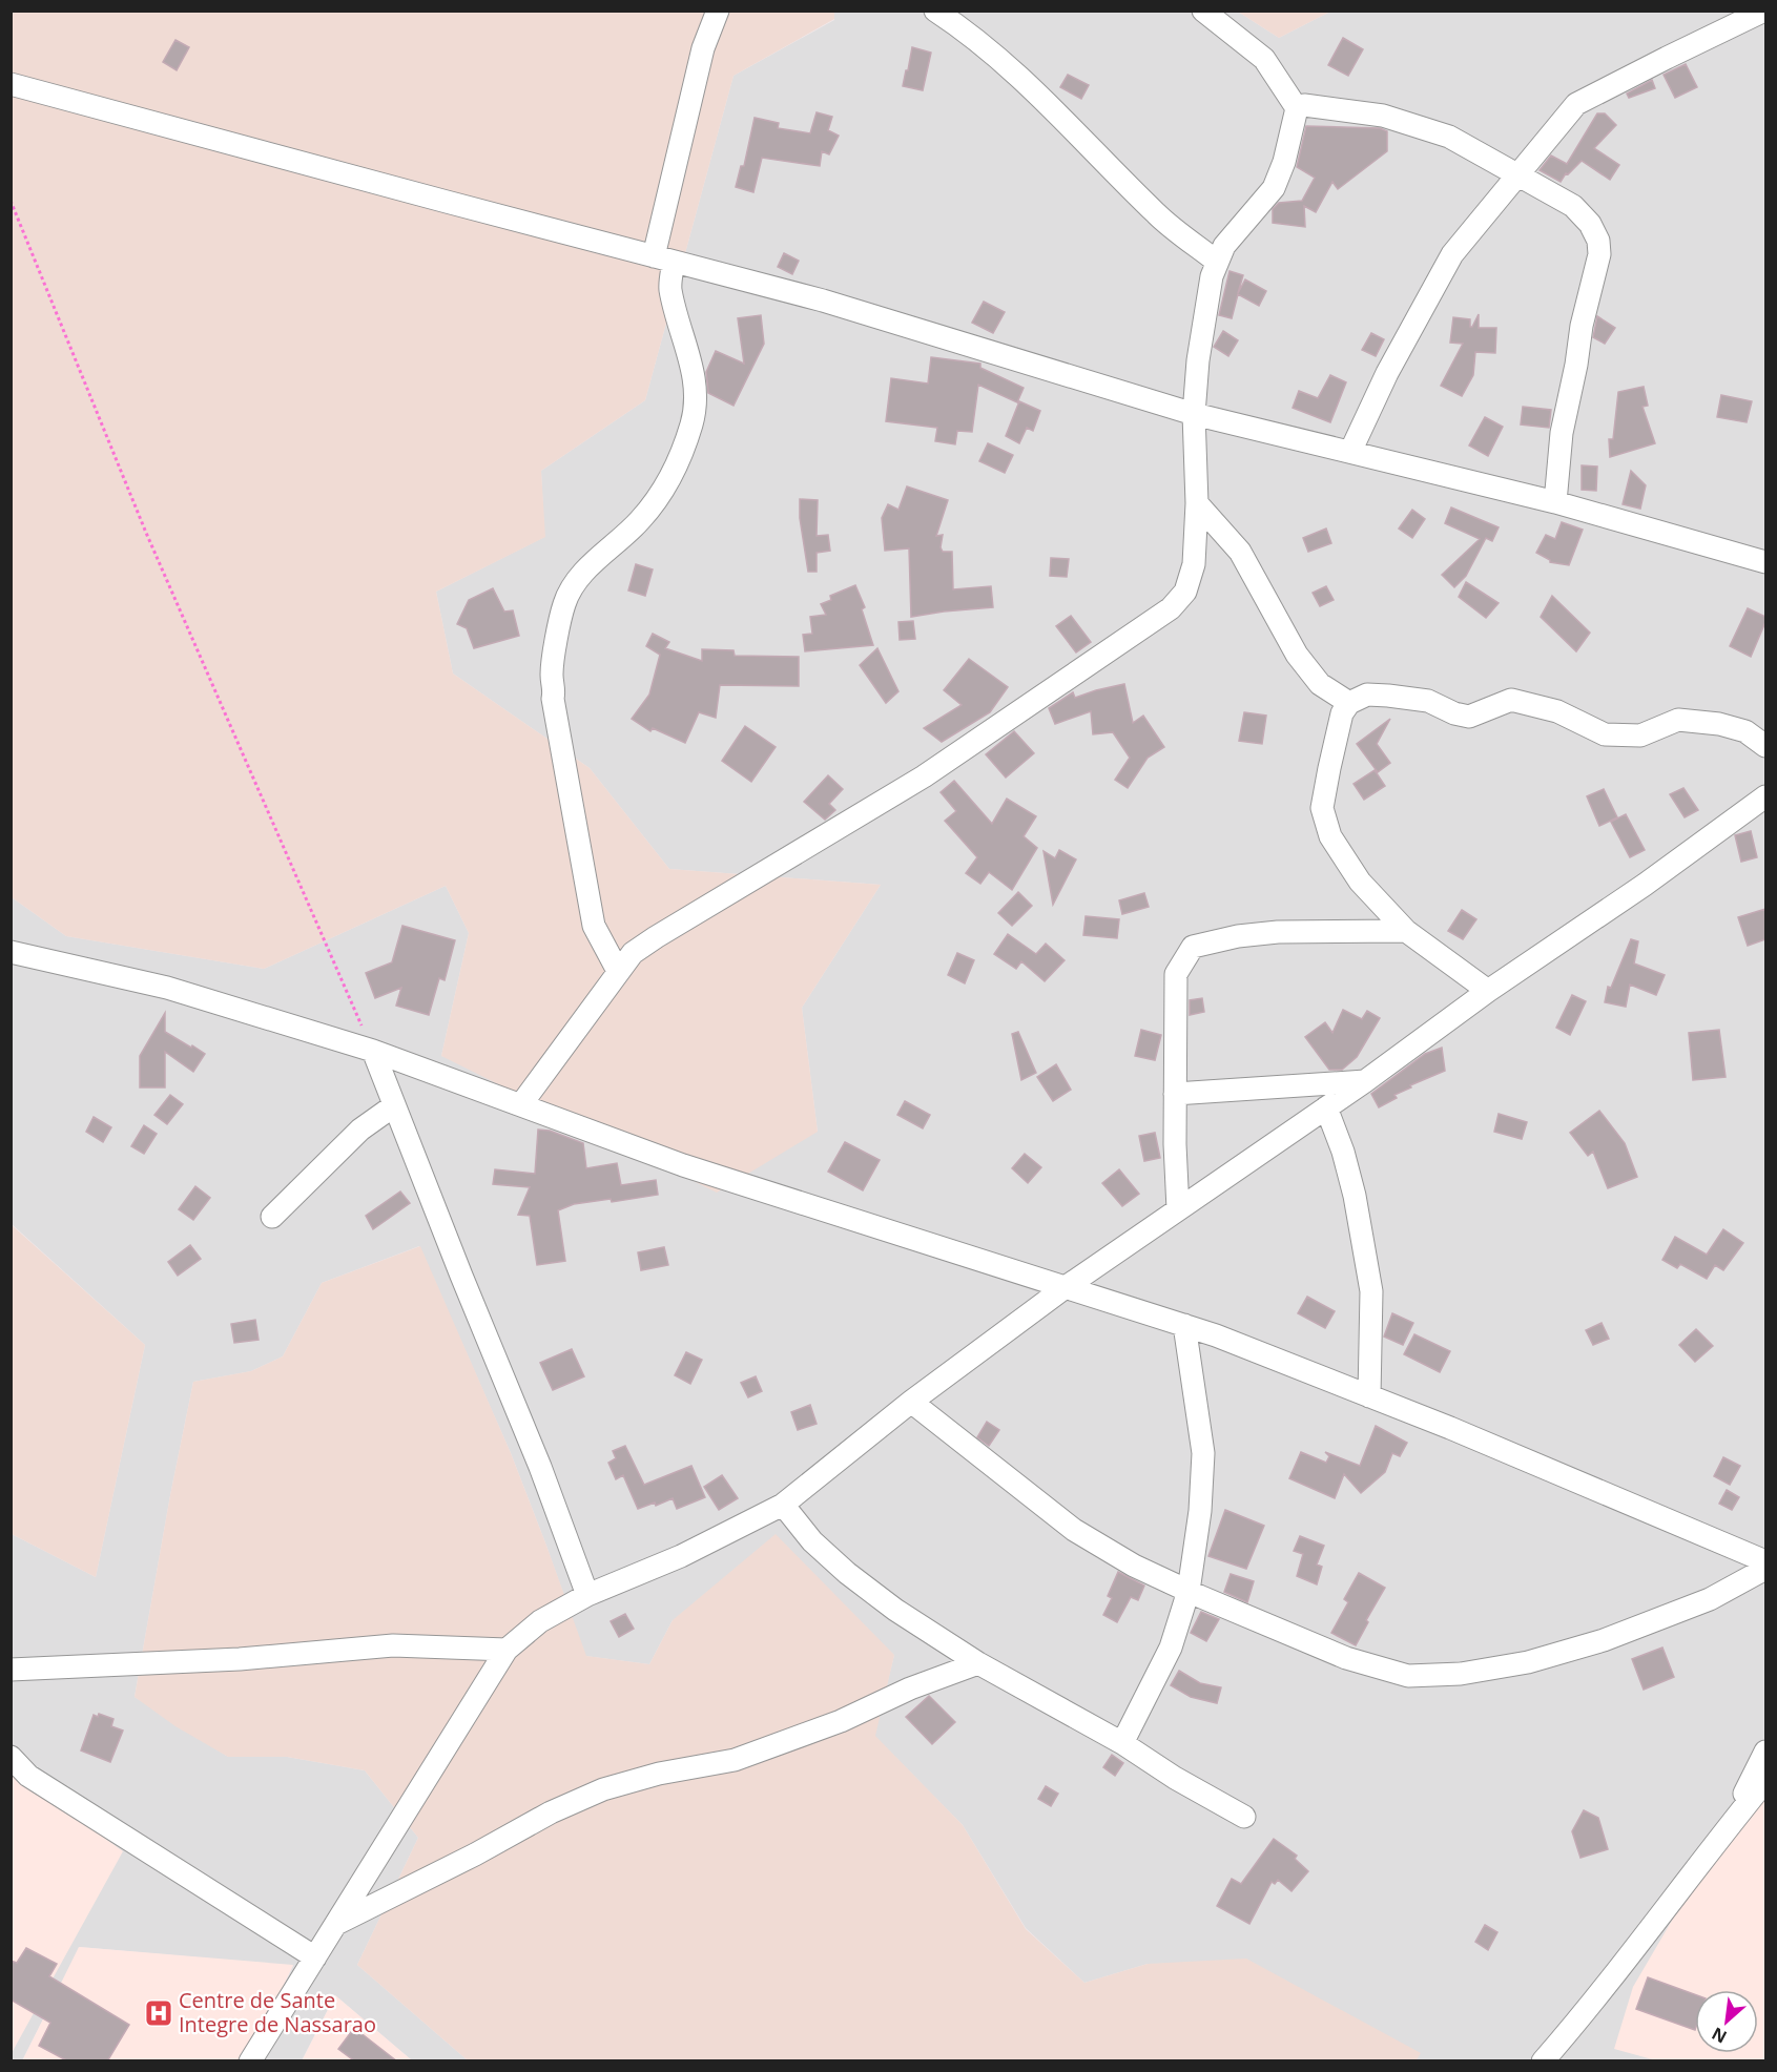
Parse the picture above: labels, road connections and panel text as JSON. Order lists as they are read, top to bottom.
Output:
{
  "places": {
    "hospital": ["Centre de Sante Integre de Nassarao"]
  },
  "north": "bottom left"
}
